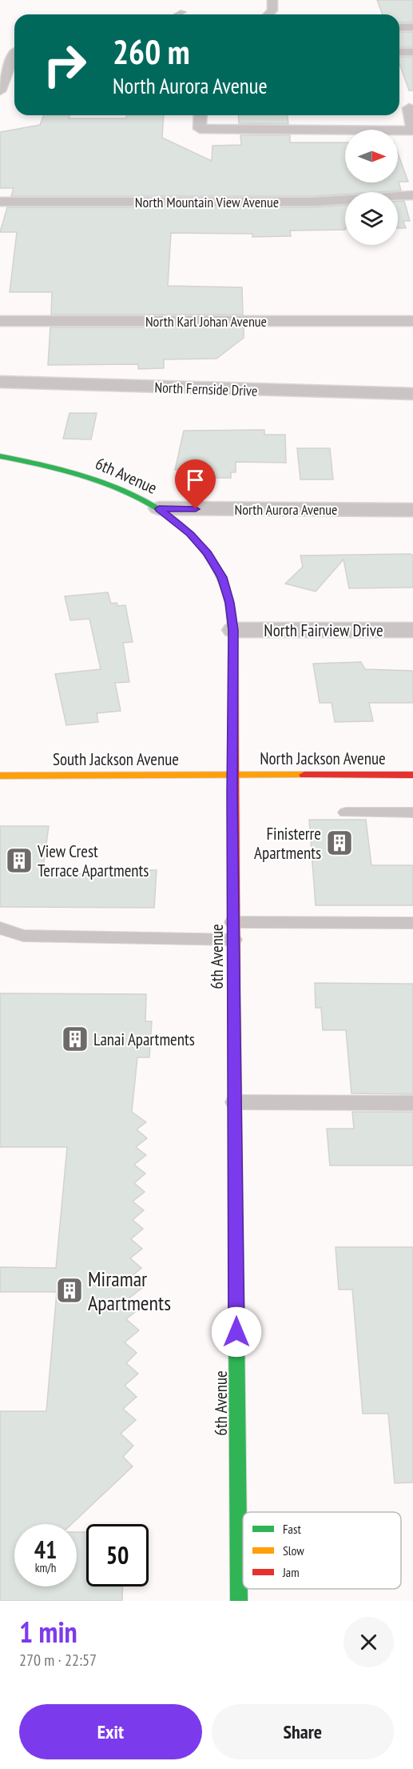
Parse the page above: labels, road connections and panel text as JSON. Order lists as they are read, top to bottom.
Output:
{
  "streets": {
    "main road": ["6th Avenue", "North Jackson Avenue", "South Jackson Avenue"],
    "street": [
      "North Mountain View Avenue",
      "North Karl Johan Avenue",
      "North Fernside Drive",
      "North Aurora Avenue",
      "North Fairview Drive"
    ]
  },
  "crossings": [
    ["6th Avenue", "North Aurora Avenue"],
    ["6th Avenue", "North Fairview Drive"],
    ["6th Avenue", "North Jackson Avenue"],
    ["6th Avenue", "South Jackson Avenue"],
    ["North Jackson Avenue", "South Jackson Avenue"]
  ],
  "places": {
    "building": [
      "Finisterre Apartments",
      "View Crest Terrace Apartments",
      "Lanai Apartments",
      "Miramar Apartments"
    ]
  },
  "legend": ["Fast", "Slow", "Jam"],
  "north": "right",
  "page": {
    "turn": ["260 m", "North Aurora Avenue"],
    "speed": "41 km/h",
    "limit": "50",
    "heading": ["1 min", "270 m · 22:57"],
    "buttons": ["Exit", "Share"]
  }
}
